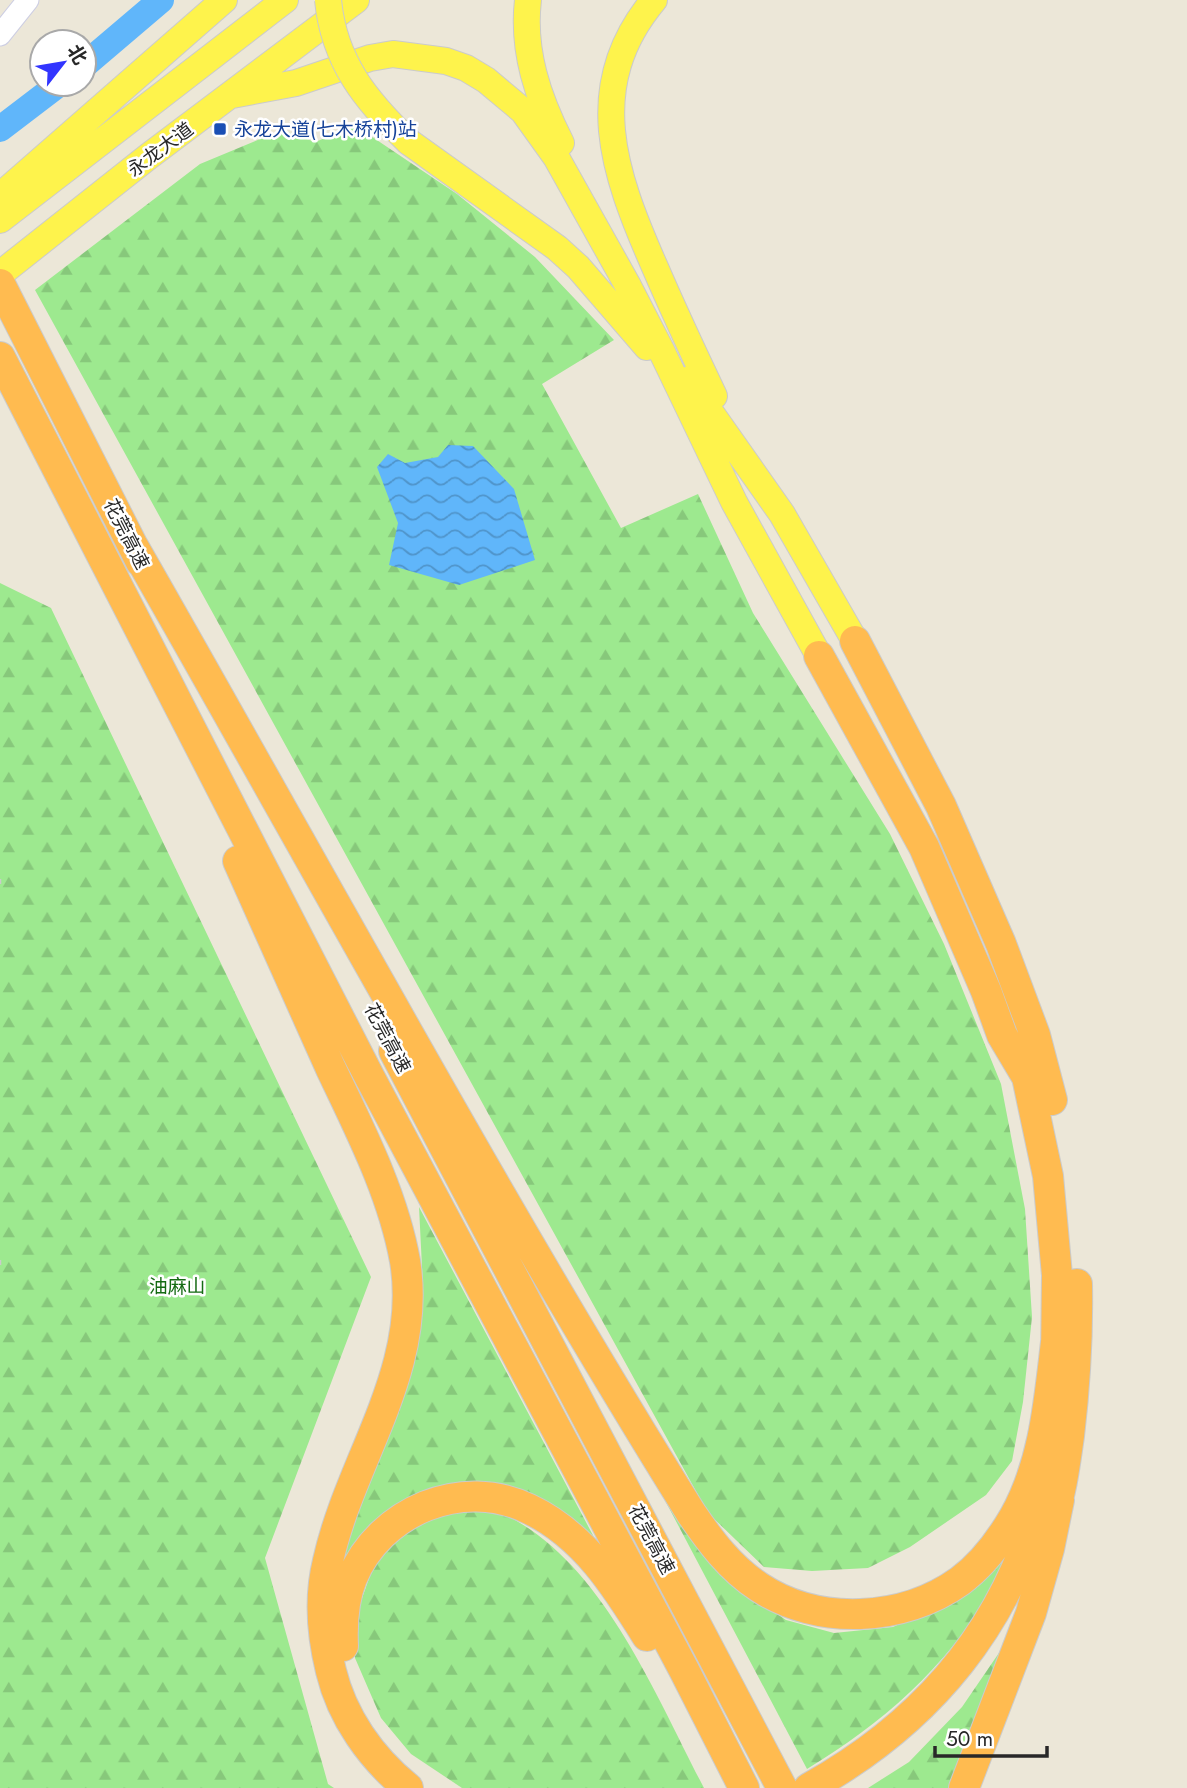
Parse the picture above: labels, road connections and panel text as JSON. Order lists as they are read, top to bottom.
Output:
{
  "streets": {
    "highway": ["花莞高速"],
    "main road": ["永龙大道"]
  },
  "parks": ["油麻山"],
  "places": {
    "transit": ["永龙大道(七木桥村)站"]
  },
  "scale_bar": "50 m",
  "north": "top right"
}
